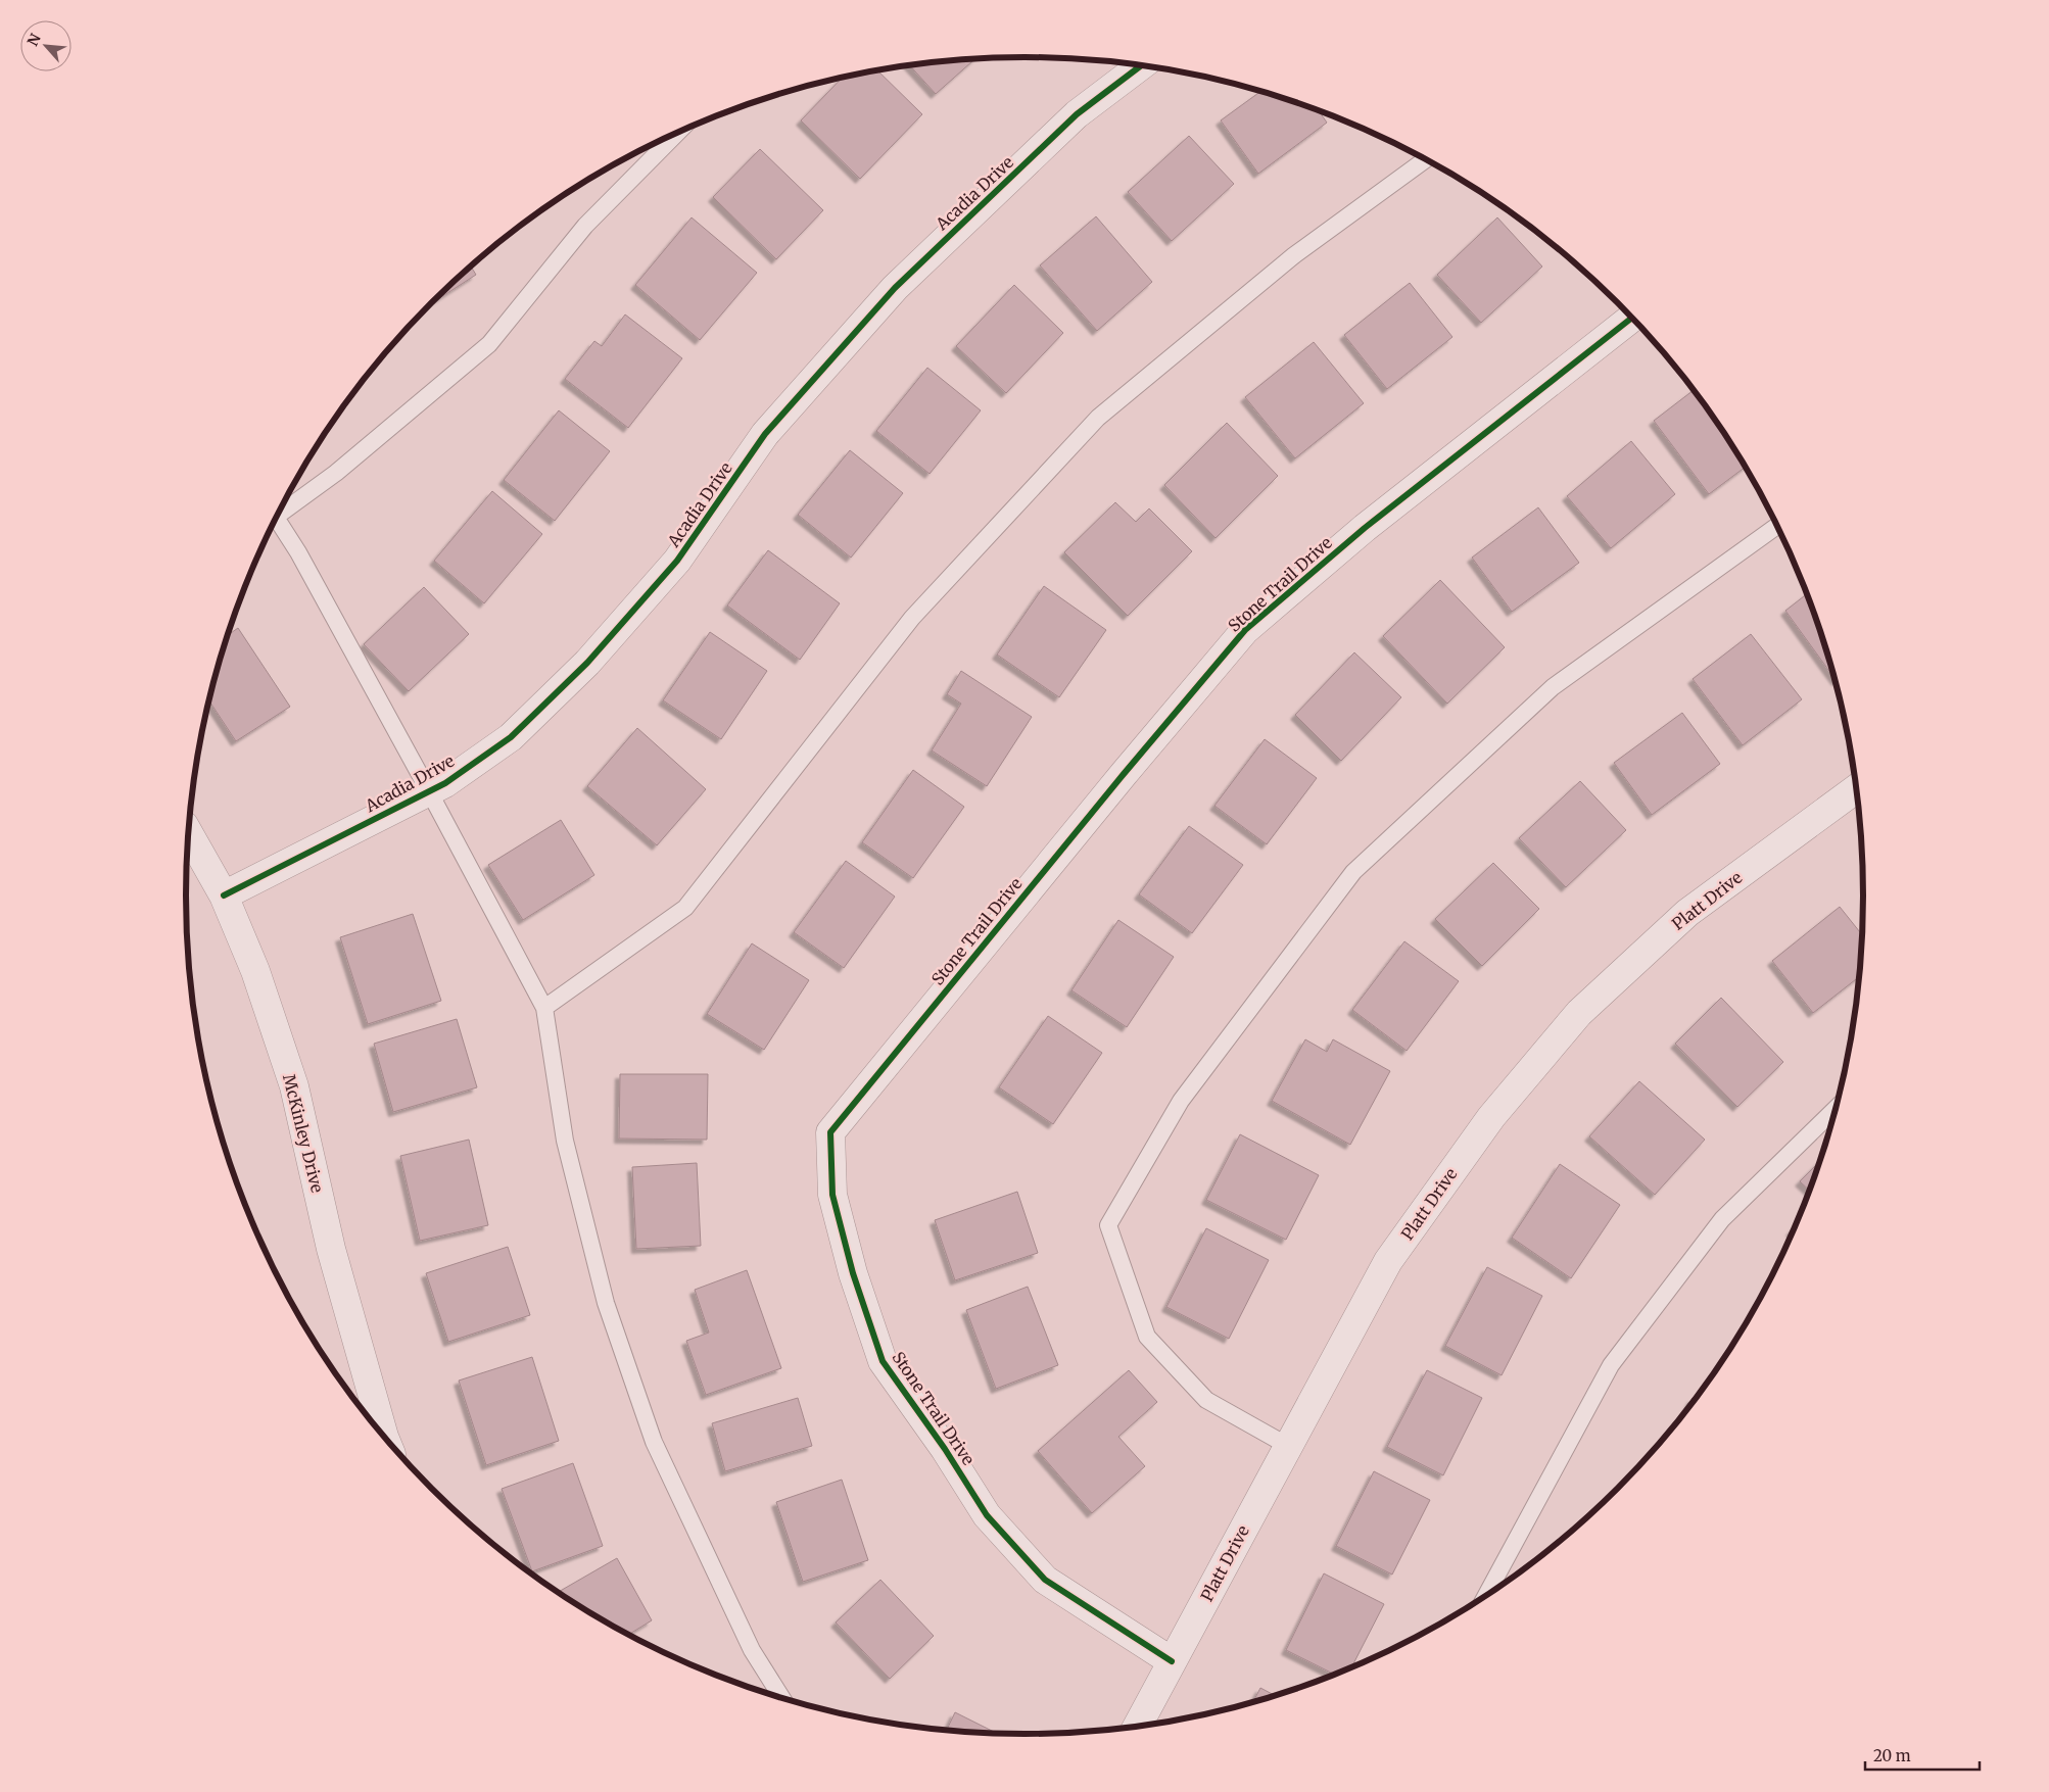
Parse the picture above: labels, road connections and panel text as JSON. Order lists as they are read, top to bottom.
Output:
{
  "streets": {
    "street": [
      "Acadia Drive",
      "Stone Trail Drive",
      "Platt Drive",
      "McKinley Drive"
    ]
  },
  "crossings": [
    ["Acadia Drive", "McKinley Drive"],
    ["Stone Trail Drive", "Platt Drive"]
  ],
  "scale_bar": "20 m",
  "north": "top left"
}
